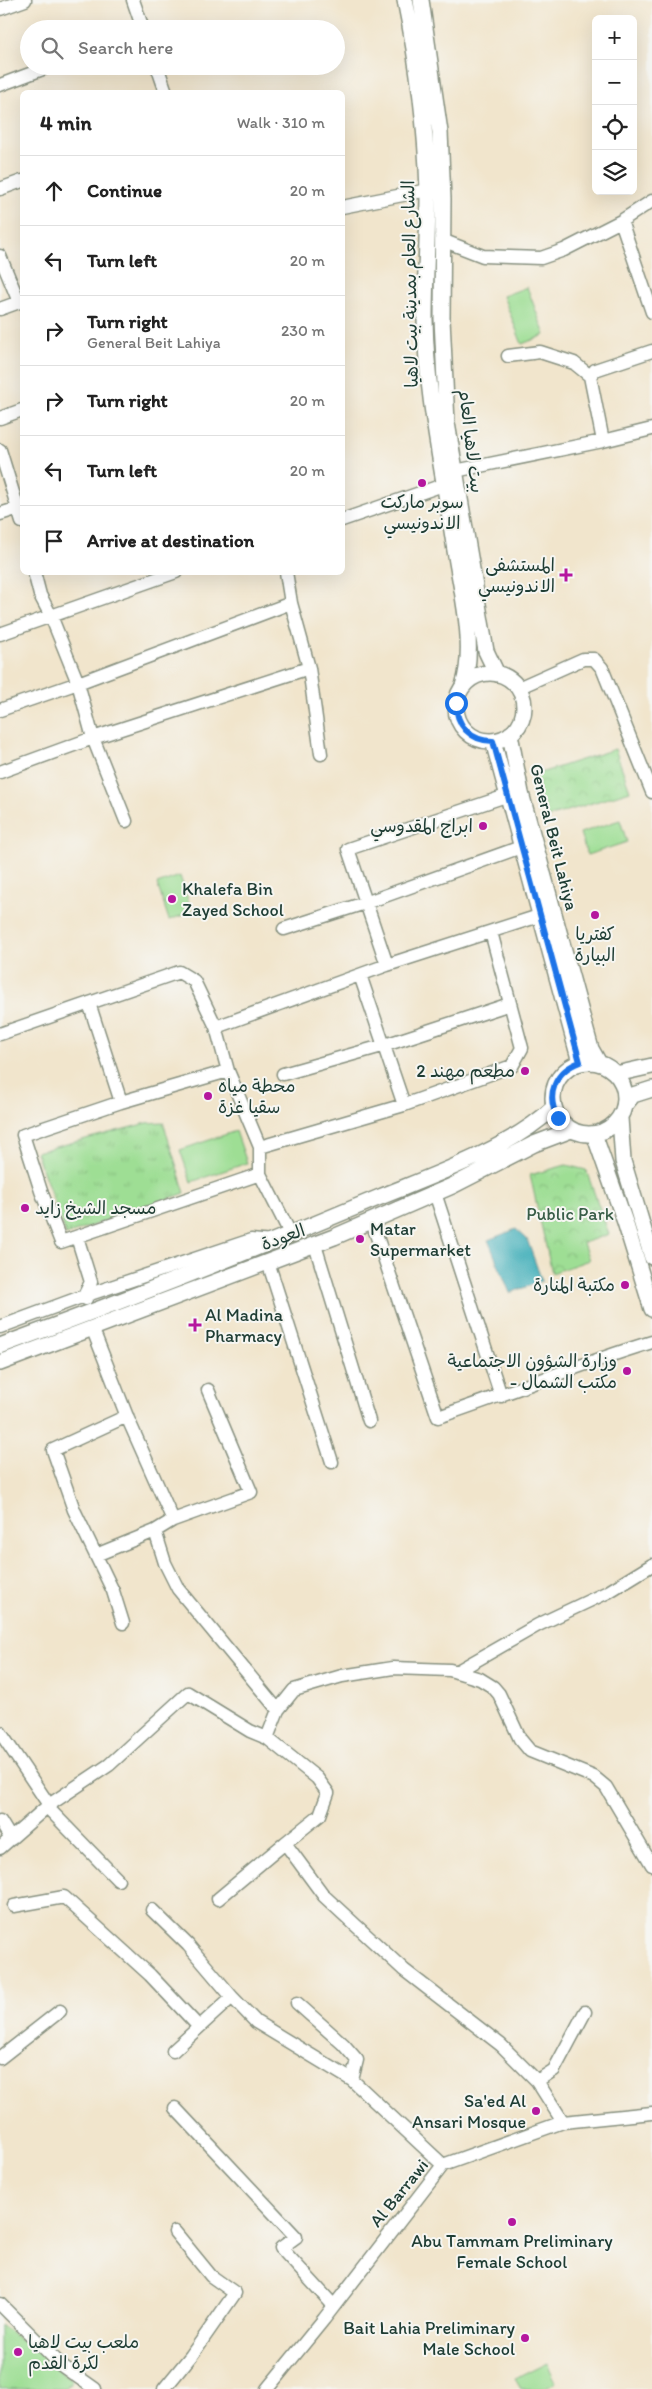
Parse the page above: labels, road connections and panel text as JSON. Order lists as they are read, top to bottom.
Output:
{
  "streets": {
    "main road": [
      "الشارع العام بمدينة بيت لاهيا",
      "بيت لاهيا العام",
      "General Beit Lahiya",
      "العودة"
    ],
    "street": ["Al Barrawi"]
  },
  "crossings": [
    ["الشارع العام بمدينة بيت لاهيا", "بيت لاهيا العام"],
    ["الشارع العام بمدينة بيت لاهيا", "General Beit Lahiya"],
    ["بيت لاهيا العام", "General Beit Lahiya"],
    ["General Beit Lahiya", "العودة"]
  ],
  "parks": ["Public Park"],
  "places": {
    "other": [
      "سوبر ماركت الاندونيسي",
      "ابراج المقدوسي",
      "Khalefa Bin Zayed School",
      "كفتريا البيارة",
      "مطعم مهند 2",
      "محطة مياه سقيا غزة",
      "مسجد الشيخ زايد",
      "Matar Supermarket",
      "مكتبة المنارة",
      "وزارة الشؤون الاجتماعية - مكتب الشمال",
      "Sa'ed Al Ansari Mosque",
      "Abu Tammam Preliminary Female School",
      "Bait Lahia Preliminary Male School",
      "ملعب بيت لاهيا لكرة القدم"
    ],
    "health": ["المستشفى الاندونيسي", "Al Madina Pharmacy"]
  },
  "page": {
    "map_buttons": ["+", "−"],
    "search": "Search here",
    "heading": ["4 min", "Walk · 310 m"],
    "list": [
      ["Continue", "20 m"],
      ["Turn left", "20 m"],
      ["Turn right", "General Beit Lahiya", "230 m"],
      ["Turn right", "20 m"],
      ["Turn left", "20 m"],
      "Arrive at destination"
    ]
  }
}
